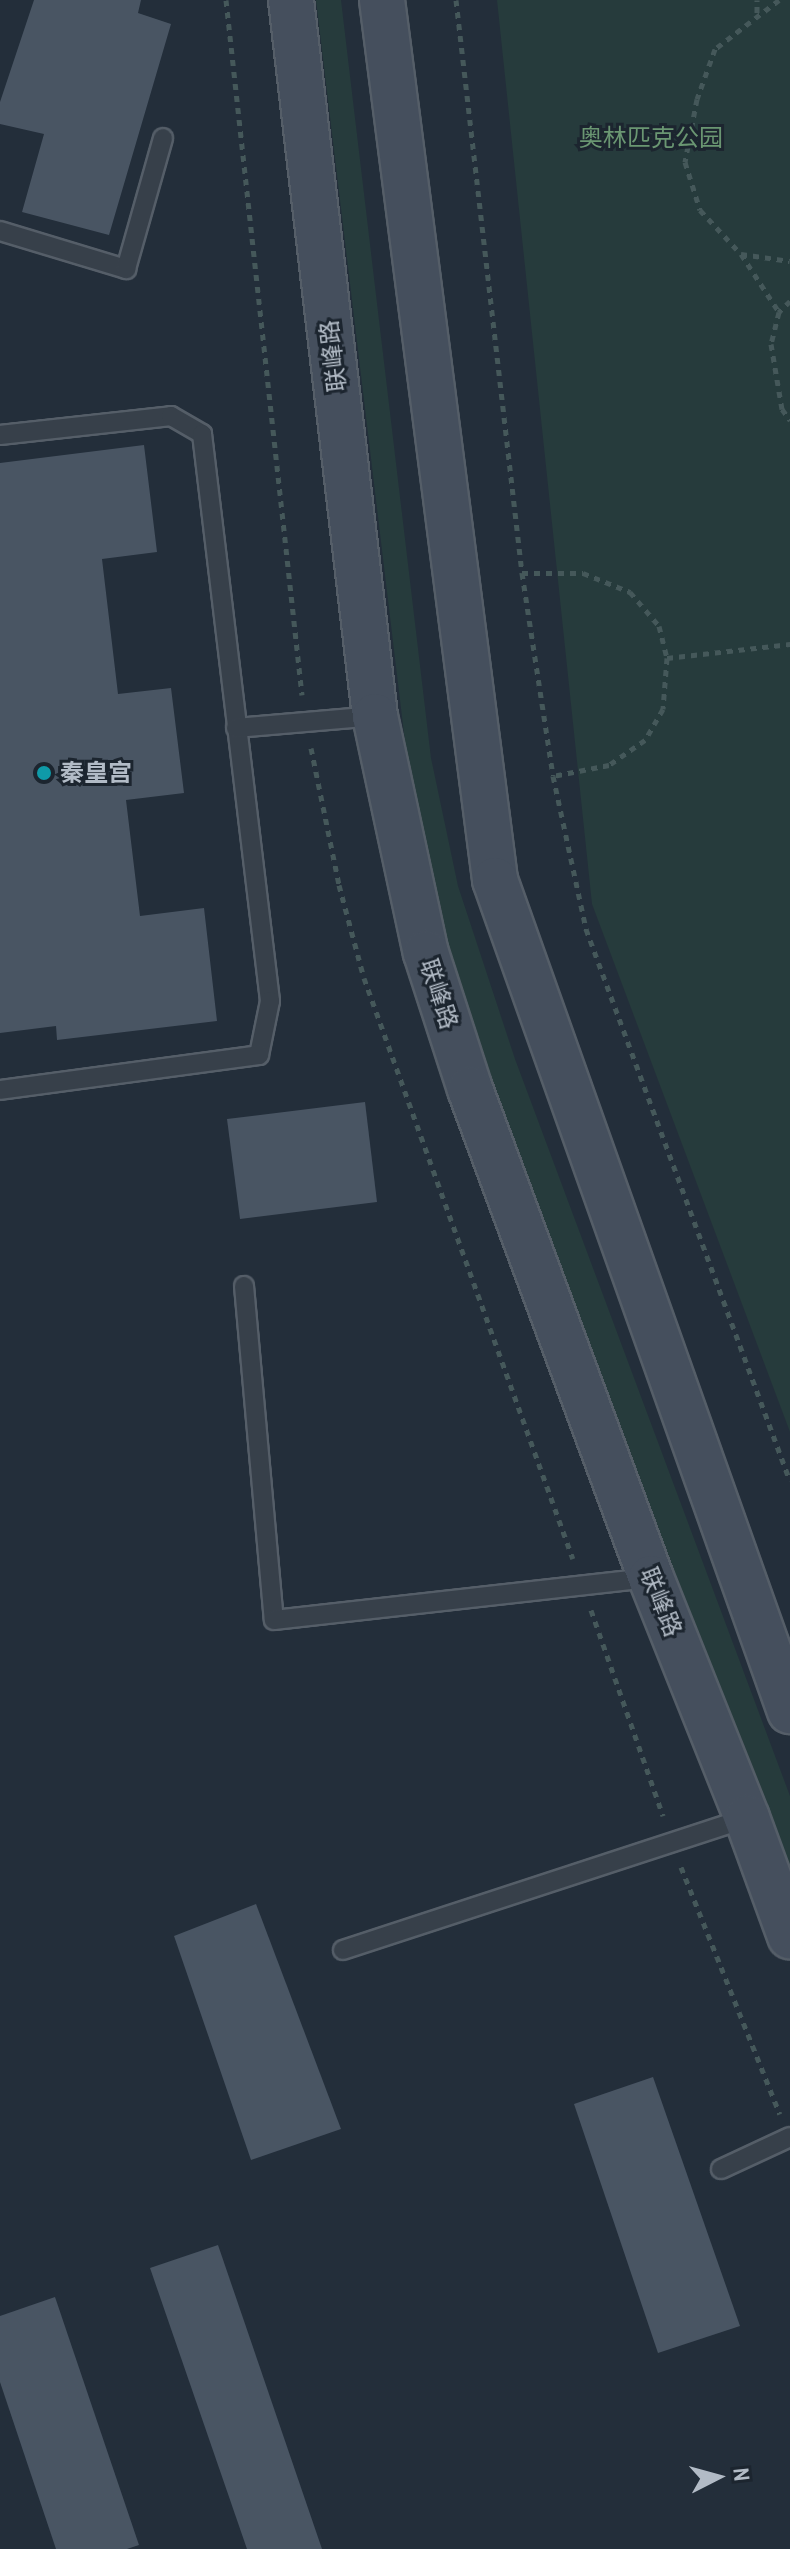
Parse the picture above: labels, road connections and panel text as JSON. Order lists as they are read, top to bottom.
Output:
{
  "streets": {
    "main road": ["联峰路"]
  },
  "parks": ["奥林匹克公园"],
  "places": ["秦皇宫"],
  "north": "right"
}
